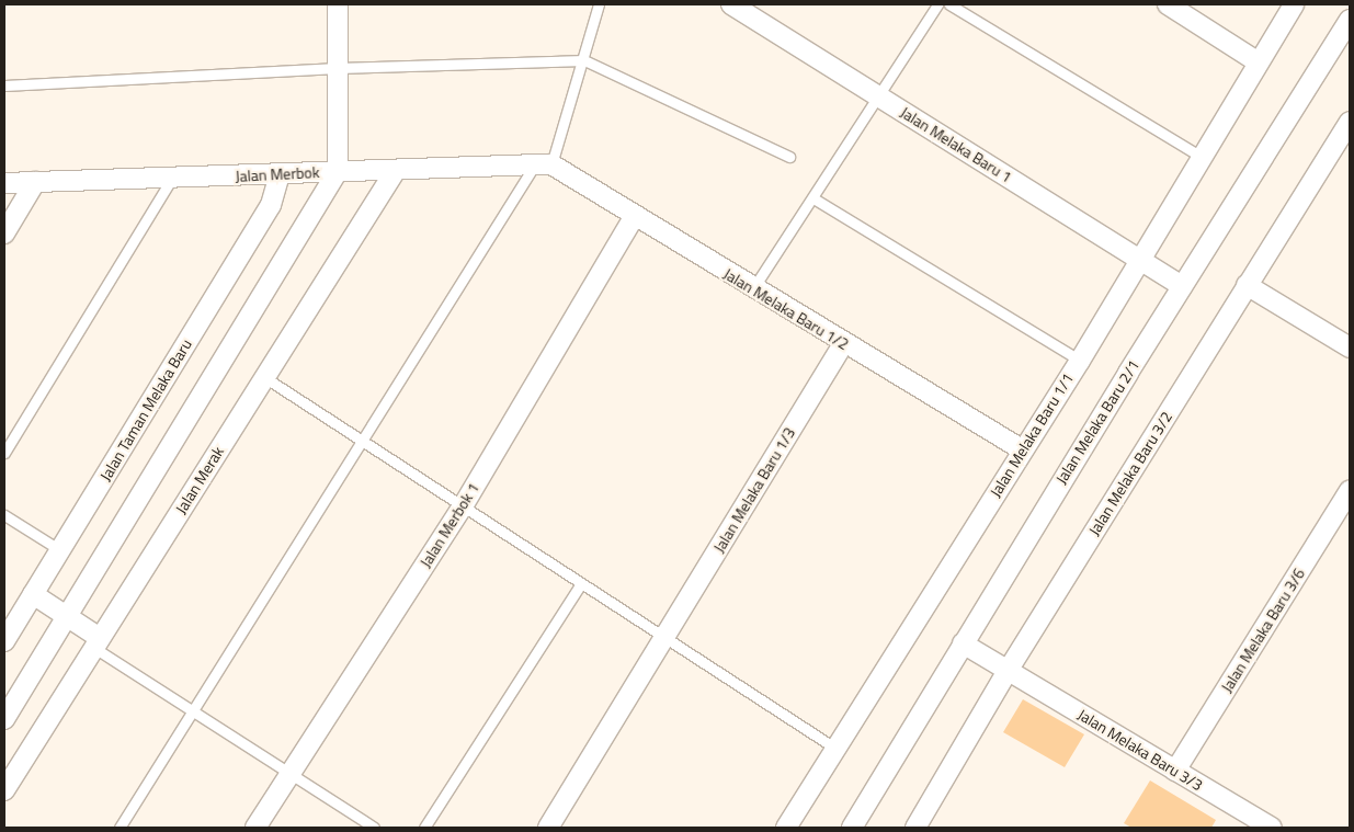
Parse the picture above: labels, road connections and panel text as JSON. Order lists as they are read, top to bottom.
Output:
{
  "streets": {
    "street": [
      "Jalan Melaka Baru 1",
      "Jalan Merbok",
      "Jalan Melaka Baru 1/2",
      "Jalan Taman Melaka Baru",
      "Jalan Melaka Baru 2/1",
      "Jalan Melaka Baru 1/1",
      "Jalan Melaka Baru 3/2",
      "Jalan Merak",
      "Jalan Melaka Baru 1/3",
      "Jalan Merbok 1",
      "Jalan Melaka Baru 3/6",
      "Jalan Melaka Baru 3/3"
    ]
  },
  "crossings": [
    ["Jalan Melaka Baru 1", "Jalan Melaka Baru 2/1"],
    ["Jalan Melaka Baru 1", "Jalan Melaka Baru 1/1"],
    ["Jalan Merbok", "Jalan Melaka Baru 1/2"],
    ["Jalan Merbok", "Jalan Taman Melaka Baru"],
    ["Jalan Merbok", "Jalan Merak"],
    ["Jalan Melaka Baru 1/2", "Jalan Melaka Baru 1/1"],
    ["Jalan Melaka Baru 1/2", "Jalan Melaka Baru 1/3"],
    ["Jalan Melaka Baru 1/2", "Jalan Merbok 1"],
    ["Jalan Melaka Baru 2/1", "Jalan Melaka Baru 3/3"],
    ["Jalan Melaka Baru 3/2", "Jalan Melaka Baru 3/3"],
    ["Jalan Melaka Baru 3/6", "Jalan Melaka Baru 3/3"]
  ]
}
